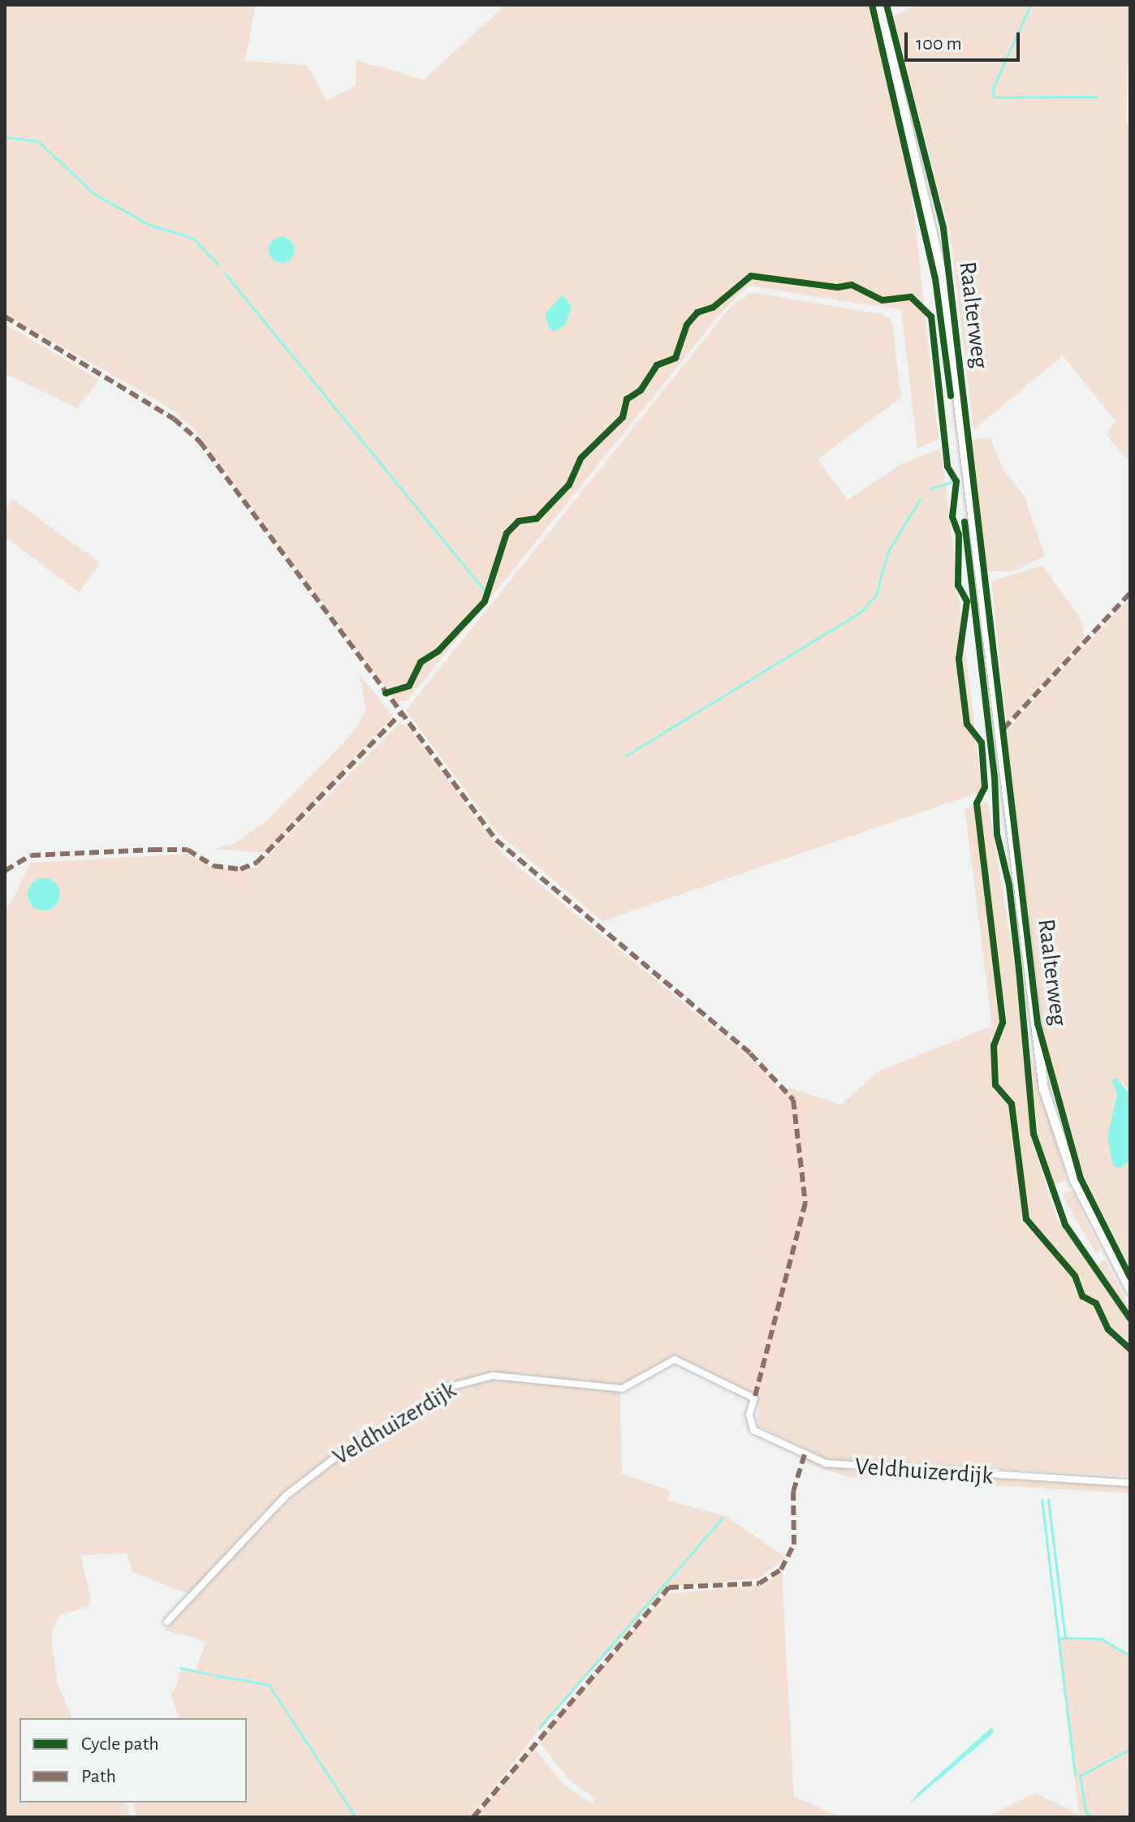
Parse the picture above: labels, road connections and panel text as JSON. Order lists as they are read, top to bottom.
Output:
{
  "streets": {
    "main road": ["Raalterweg"],
    "street": ["Veldhuizerdijk"]
  },
  "legend": ["Cycle path", "Path"],
  "scale_bar": "100 m"
}
